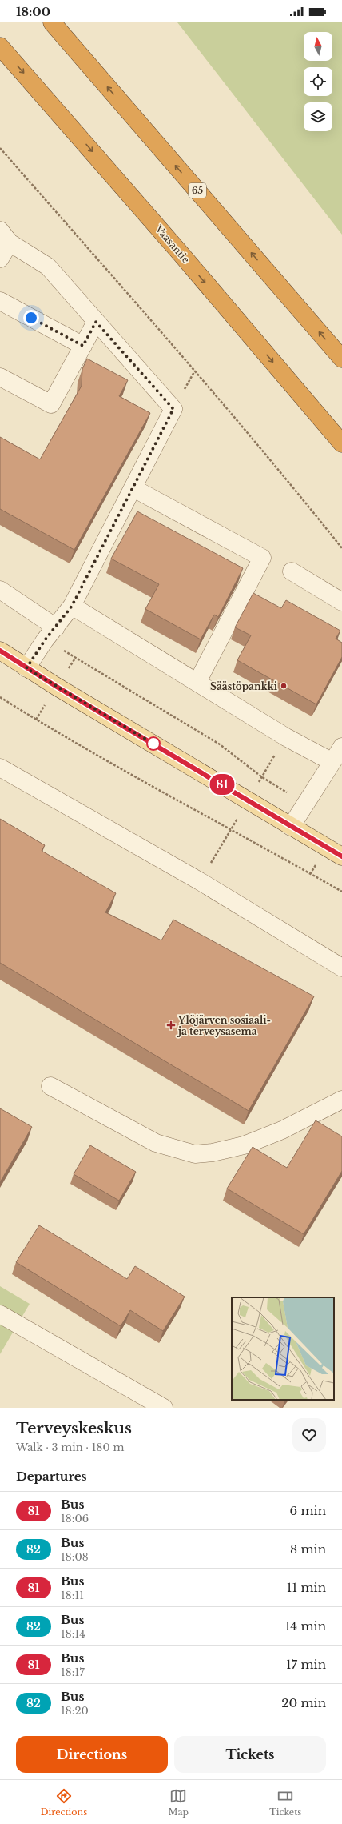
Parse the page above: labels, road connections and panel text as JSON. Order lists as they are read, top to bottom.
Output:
{
  "streets": {
    "highway": ["65", "Vaasantie"]
  },
  "places": {
    "other": ["Säästöpankki"],
    "health": ["Ylöjärven sosiaali- ja terveysasema"]
  },
  "lines": ["bus line 81"],
  "north": "top",
  "page": {
    "status": "18:00",
    "on_map": "81",
    "heading": [
      ["Terveyskeskus", "Walk · 3 min · 180 m"],
      "Departures"
    ],
    "list": [
      {
        "mark": "81",
        "name": "Bus",
        "note": "18:06",
        "value": "6 min"
      },
      {
        "mark": "82",
        "name": "Bus",
        "note": "18:08",
        "value": "8 min"
      },
      {
        "mark": "81",
        "name": "Bus",
        "note": "18:11",
        "value": "11 min"
      },
      {
        "mark": "82",
        "name": "Bus",
        "note": "18:14",
        "value": "14 min"
      },
      {
        "mark": "81",
        "name": "Bus",
        "note": "18:17",
        "value": "17 min"
      },
      {
        "mark": "82",
        "name": "Bus",
        "note": "18:20",
        "value": "20 min"
      }
    ],
    "buttons": ["Directions", "Tickets"],
    "tabs": ["Directions", "Map", "Tickets"]
  }
}
